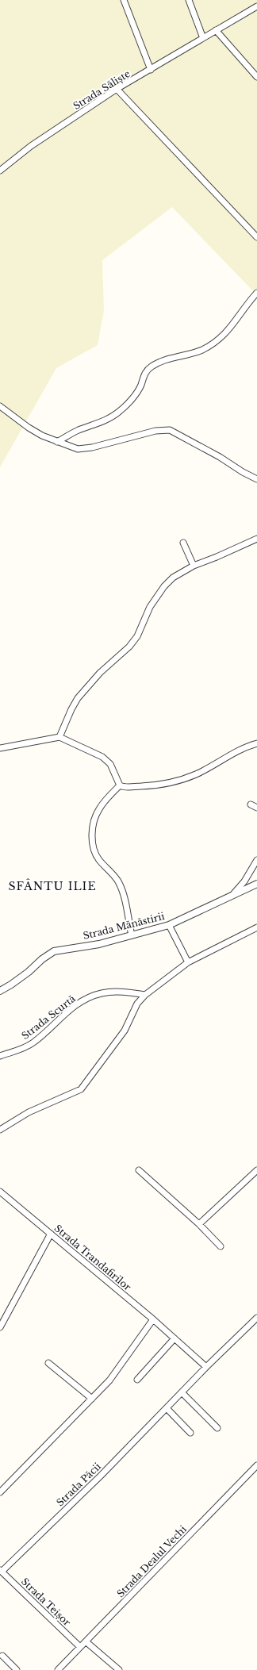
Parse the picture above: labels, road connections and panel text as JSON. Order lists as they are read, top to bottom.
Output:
{
  "streets": {
    "street": [
      "Strada Săliște",
      "Strada Mănăstirii",
      "Strada Scurtă",
      "Strada Trandafirilor",
      "Strada Păcii",
      "Strada Dealul Vechi",
      "Strada Teișor"
    ]
  },
  "crossings": [
    ["Strada Trandafirilor", "Strada Păcii"],
    ["Strada Păcii", "Strada Teișor"],
    ["Strada Dealul Vechi", "Strada Teișor"]
  ],
  "districts": ["SFÂNTU ILIE"]
}
